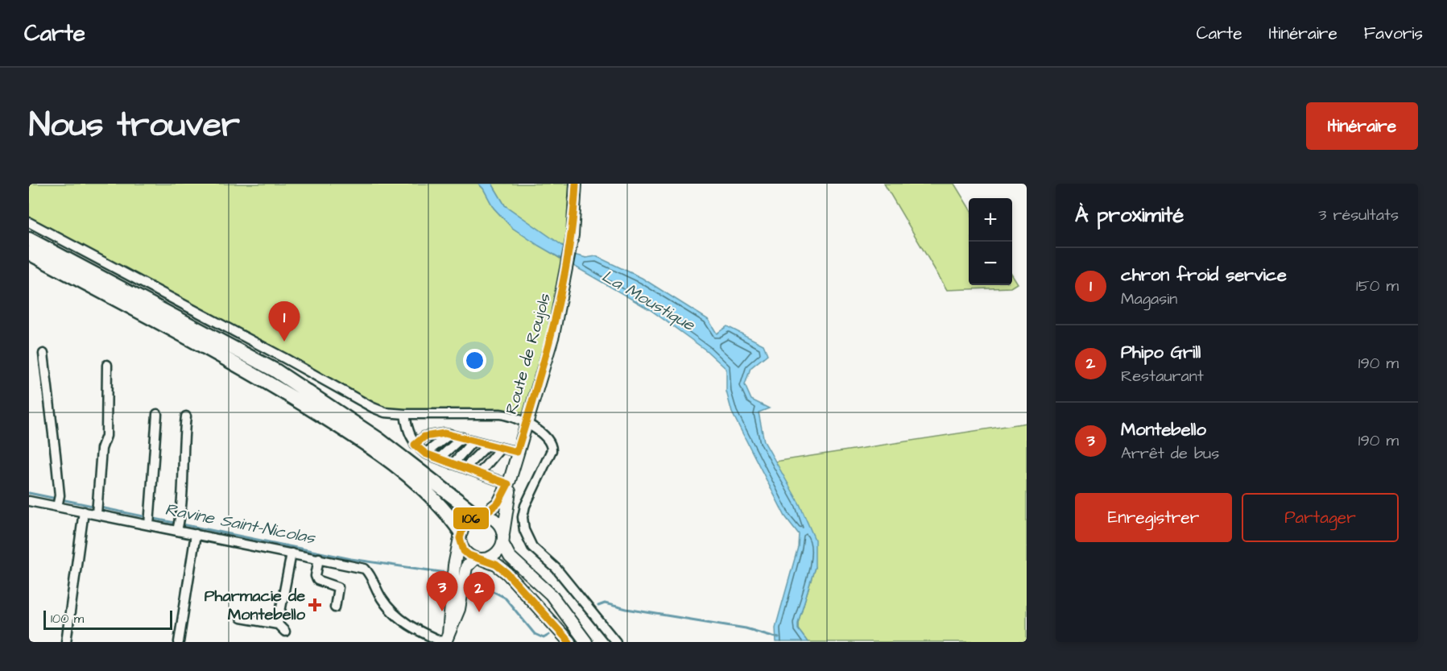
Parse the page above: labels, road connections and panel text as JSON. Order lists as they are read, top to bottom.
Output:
{
  "streets": {
    "main road": ["Route de Roujols"]
  },
  "water": ["La Moustique", "Ravine Saint-Nicolas"],
  "places": {
    "health": ["Pharmacie de Montebello"]
  },
  "lines": ["transit line 106"],
  "scale_bar": "100 m",
  "page": {
    "header": "Carte",
    "nav": ["Carte", "Itinéraire", "Favoris"],
    "title": "Nous trouver",
    "buttons": [
      "Itinéraire",
      ["Enregistrer", "Partager"]
    ],
    "heading": ["À proximité", "3 résultats"],
    "map_buttons": ["+", "−"],
    "list": [
      {
        "mark": "1",
        "name": "chron froid service",
        "note": "Magasin",
        "value": "150 m"
      },
      {
        "mark": "2",
        "name": "Phipo Grill",
        "note": "Restaurant",
        "value": "190 m"
      },
      {
        "mark": "3",
        "name": "Montebello",
        "note": "Arrêt de bus",
        "value": "190 m"
      }
    ],
    "pins": ["1", "3", "2"],
    "scale": "100 m"
  }
}
